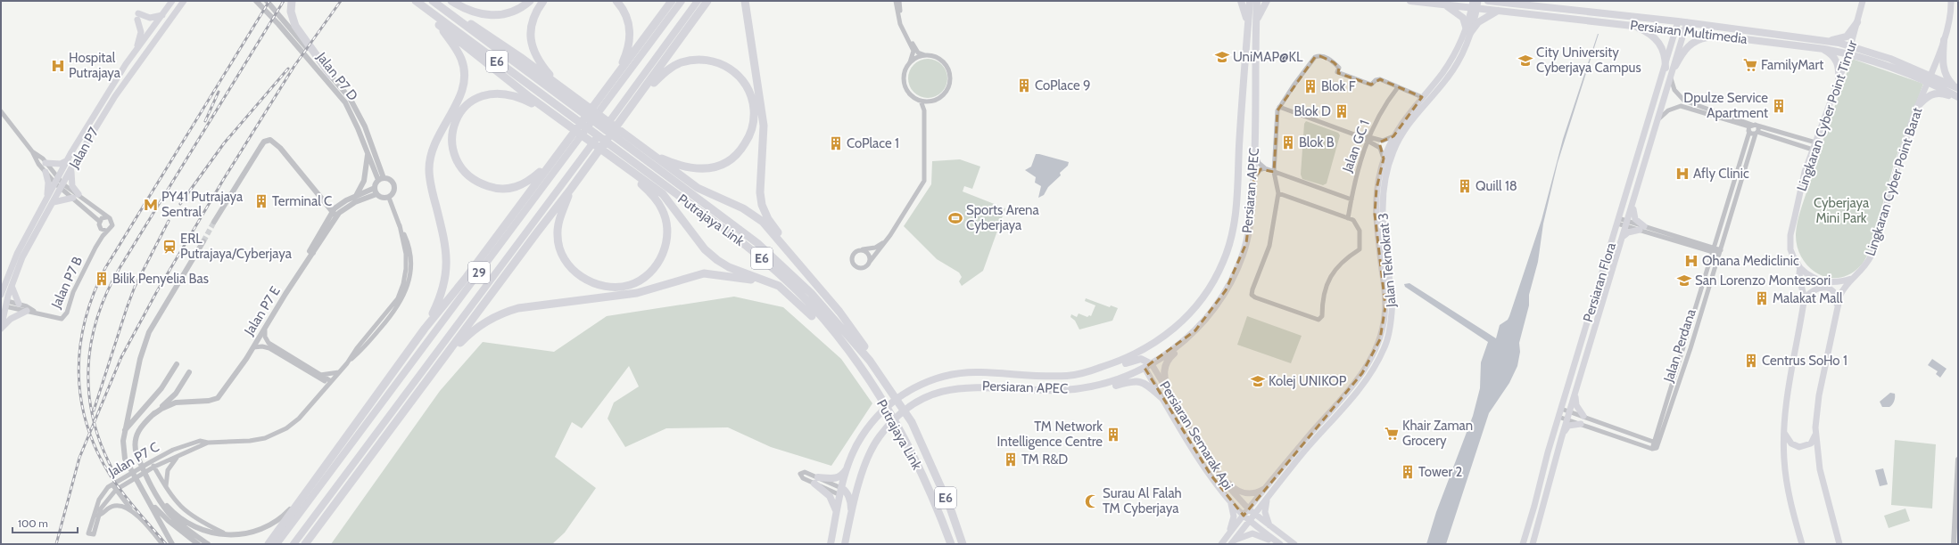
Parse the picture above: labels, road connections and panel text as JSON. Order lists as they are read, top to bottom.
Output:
{
  "streets": {
    "highway": ["E6", "Putrajaya Link"],
    "main road": [
      "Persiaran Multimedia",
      "Lingkaran Cyber Point Timur",
      "Jalan P7",
      "Lingkaran Cyber Point Barat",
      "Persiaran APEC",
      "Jalan Teknokrat 3",
      "29",
      "Persiaran Flora",
      "Persiaran Semarak Api"
    ],
    "street": [
      "Jalan P7 D",
      "Jalan GC 1",
      "Jalan P7 B",
      "Jalan P7 E",
      "Jalan Perdana",
      "Jalan P7 C"
    ]
  },
  "crossings": [
    ["Persiaran Multimedia", "Lingkaran Cyber Point Timur"],
    ["Persiaran Multimedia", "Lingkaran Cyber Point Barat"],
    ["Persiaran Multimedia", "Jalan Teknokrat 3"],
    ["Persiaran Multimedia", "Persiaran Flora"],
    ["Jalan P7 D", "Jalan P7 E"],
    ["Jalan P7 D", "Jalan P7 C"],
    ["Jalan P7", "Jalan P7 B"],
    ["Persiaran APEC", "Persiaran Semarak Api"],
    ["Jalan Teknokrat 3", "Persiaran Semarak Api"],
    ["Jalan P7 E", "Jalan P7 C"]
  ],
  "parks": ["Cyberjaya Mini Park"],
  "places": {
    "school or university": [
      "UniMAP@KL",
      "City University Cyberjaya Campus",
      "San Lorenzo Montessori",
      "Kolej UNIKOP"
    ],
    "supermarket": ["FamilyMart", "Khair Zaman Grocery"],
    "hospital": ["Hospital Putrajaya", "Afly Clinic", "Ohana Mediclinic"],
    "building": [
      "CoPlace 9",
      "Blok F",
      "Dpulze Service Apartment",
      "Blok D",
      "Blok B",
      "CoPlace 1",
      "Quill 18",
      "Terminal C",
      "Bilik Penyelia Bas",
      "Malakat Mall",
      "Centrus SoHo 1",
      "TM Network Intelligence Centre",
      "TM R&D",
      "Tower 2"
    ],
    "metro station": ["PY41 Putrajaya Sentral"],
    "sports": ["Sports Arena Cyberjaya"],
    "station": ["ERL Putrajaya/Cyberjaya"],
    "mosque": ["Surau Al Falah TM Cyberjaya"]
  },
  "scale_bar": "100 m"
}
